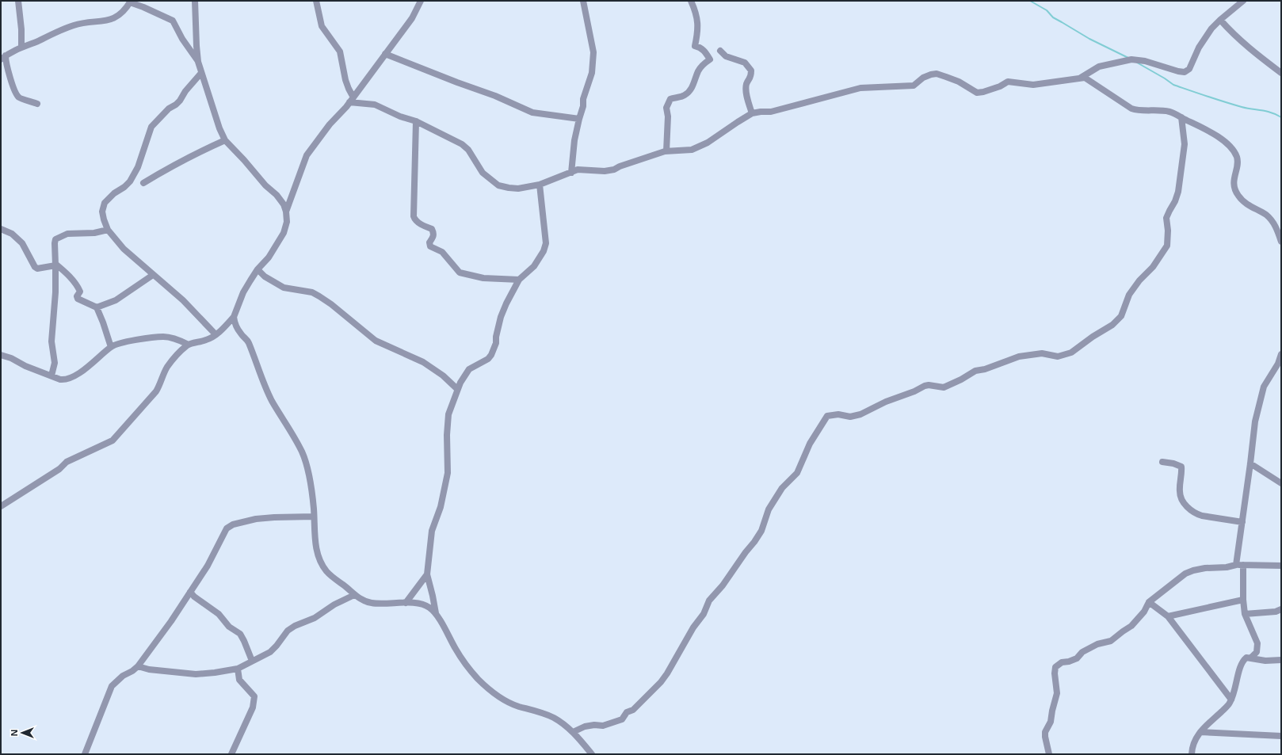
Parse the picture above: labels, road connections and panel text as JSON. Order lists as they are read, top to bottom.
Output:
{
  "north": "left"
}
